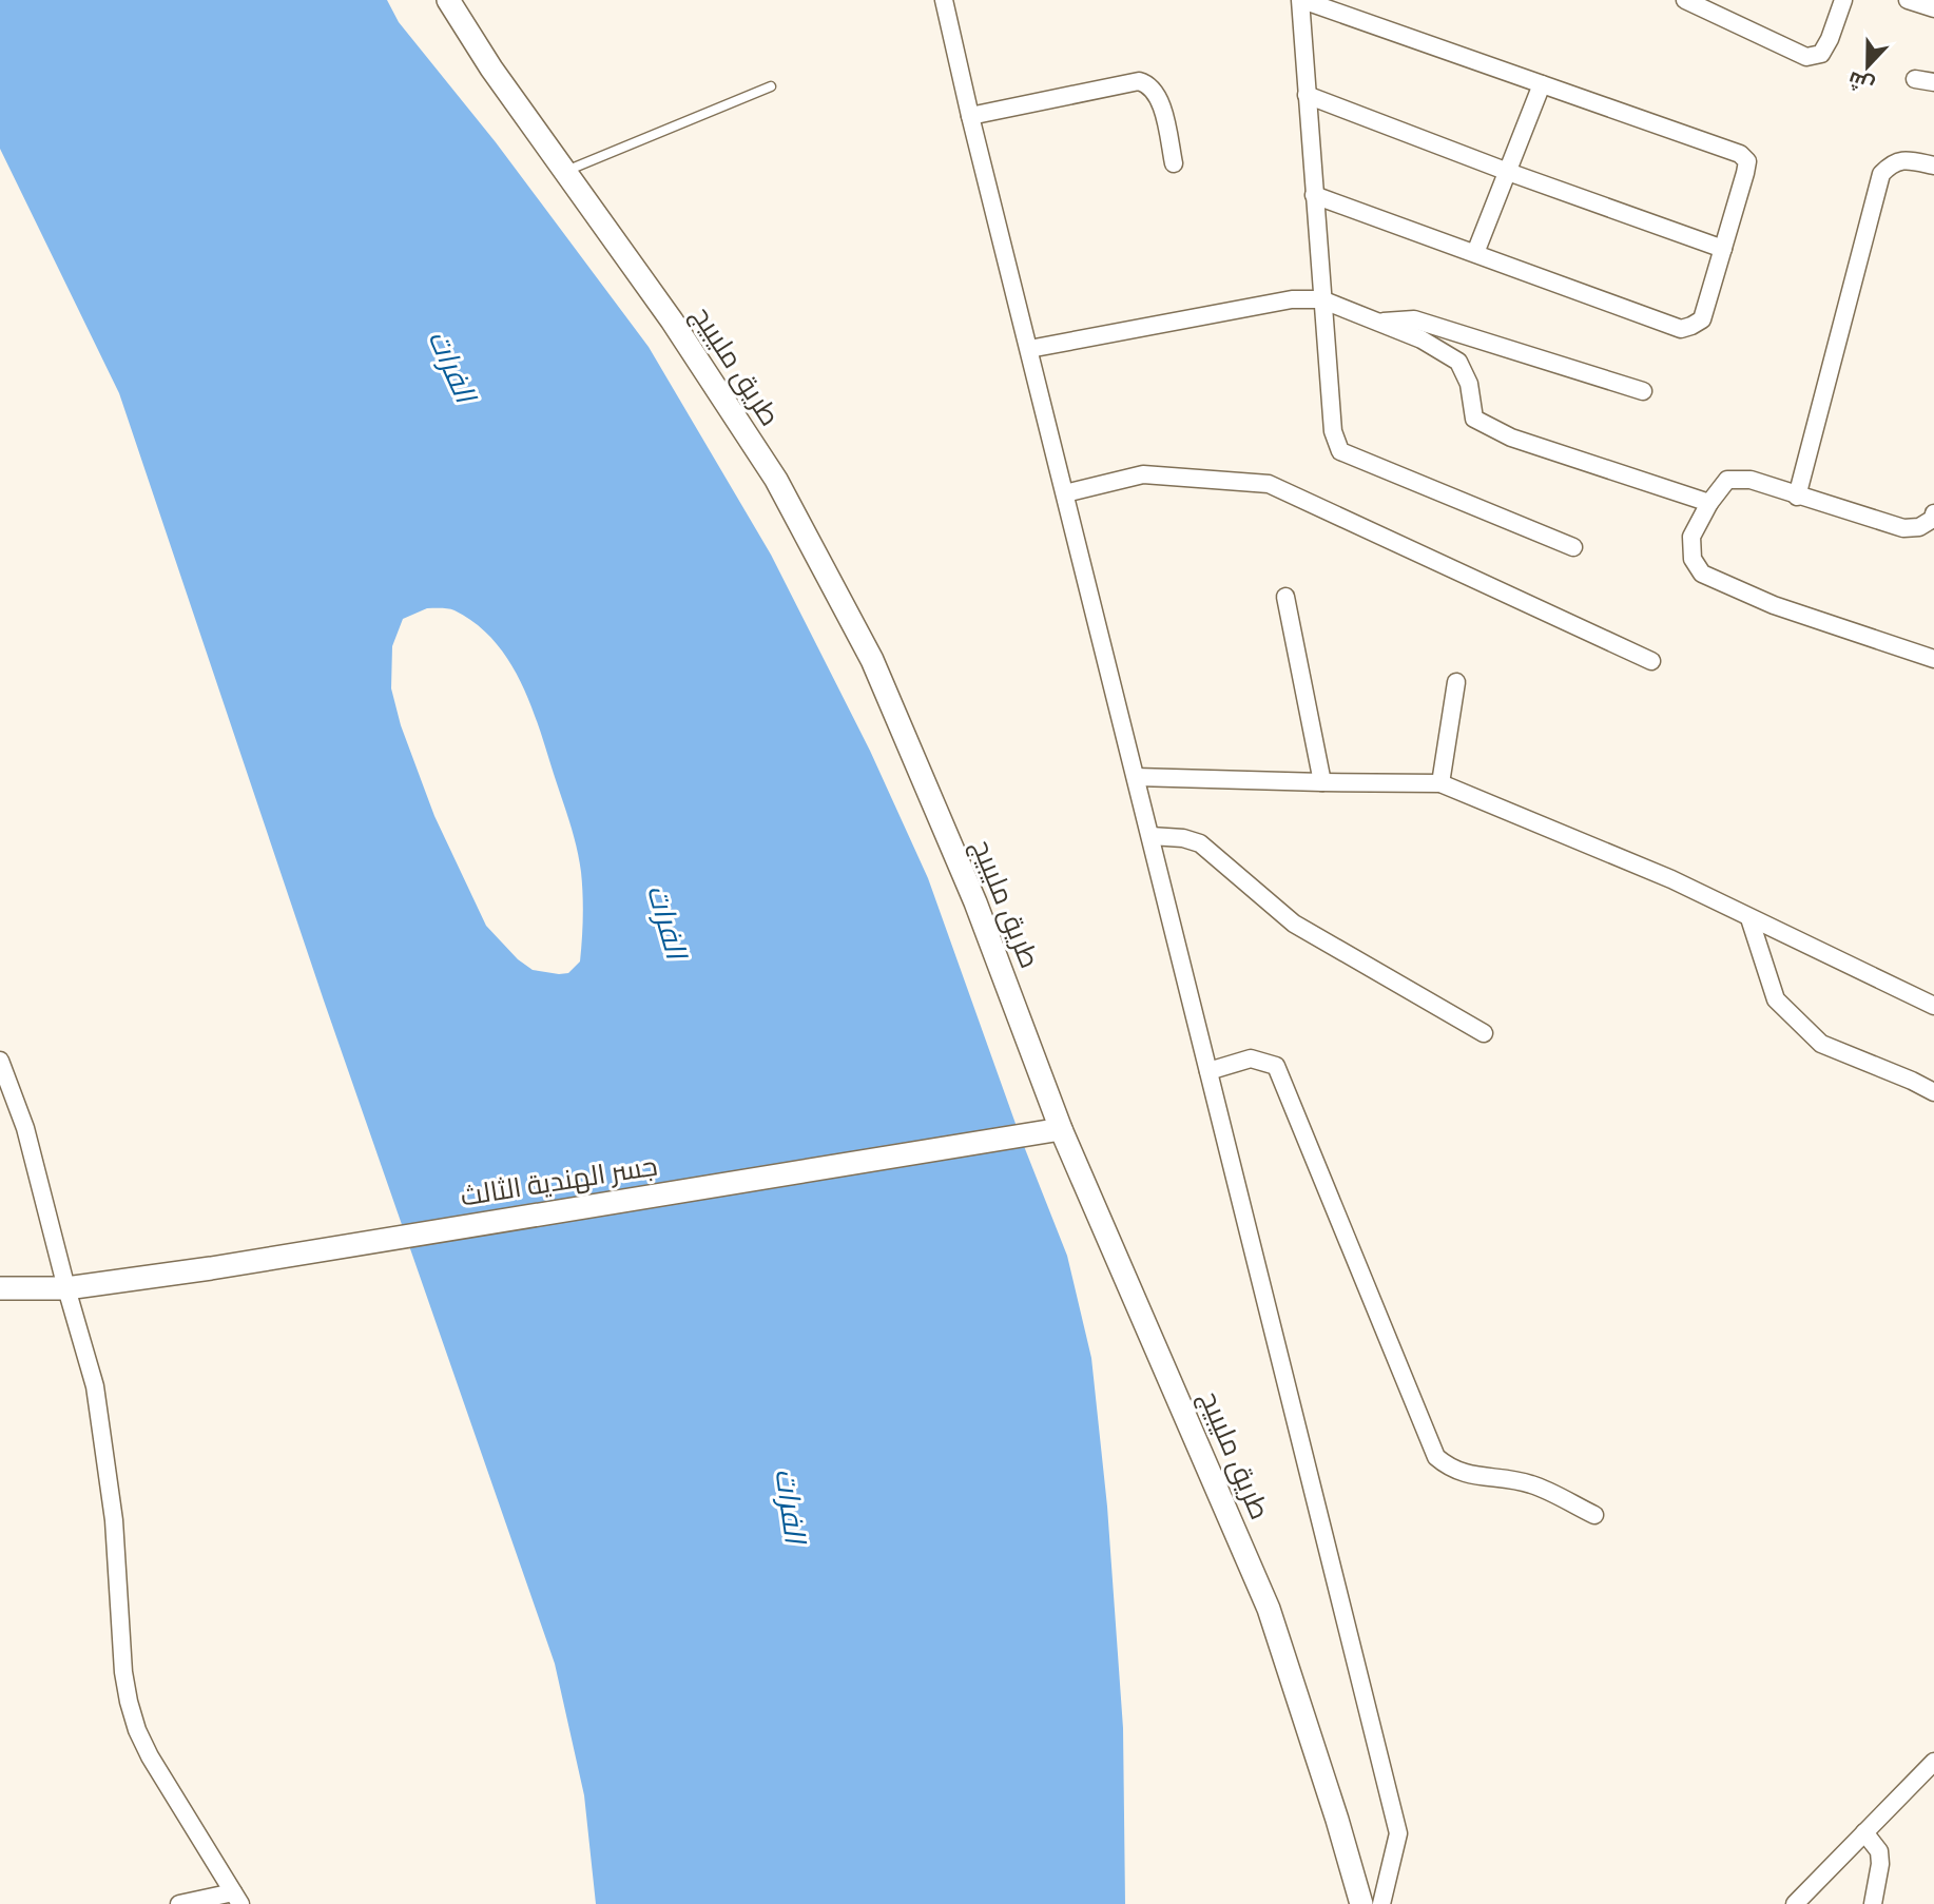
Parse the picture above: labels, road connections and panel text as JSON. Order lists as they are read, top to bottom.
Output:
{
  "streets": {
    "street": ["طريق مليبيج", "جسر الهندية الثالث"]
  },
  "crossings": [
    ["طريق مليبيج", "جسر الهندية الثالث"]
  ],
  "water": ["الفرات"],
  "north": "bottom"
}
